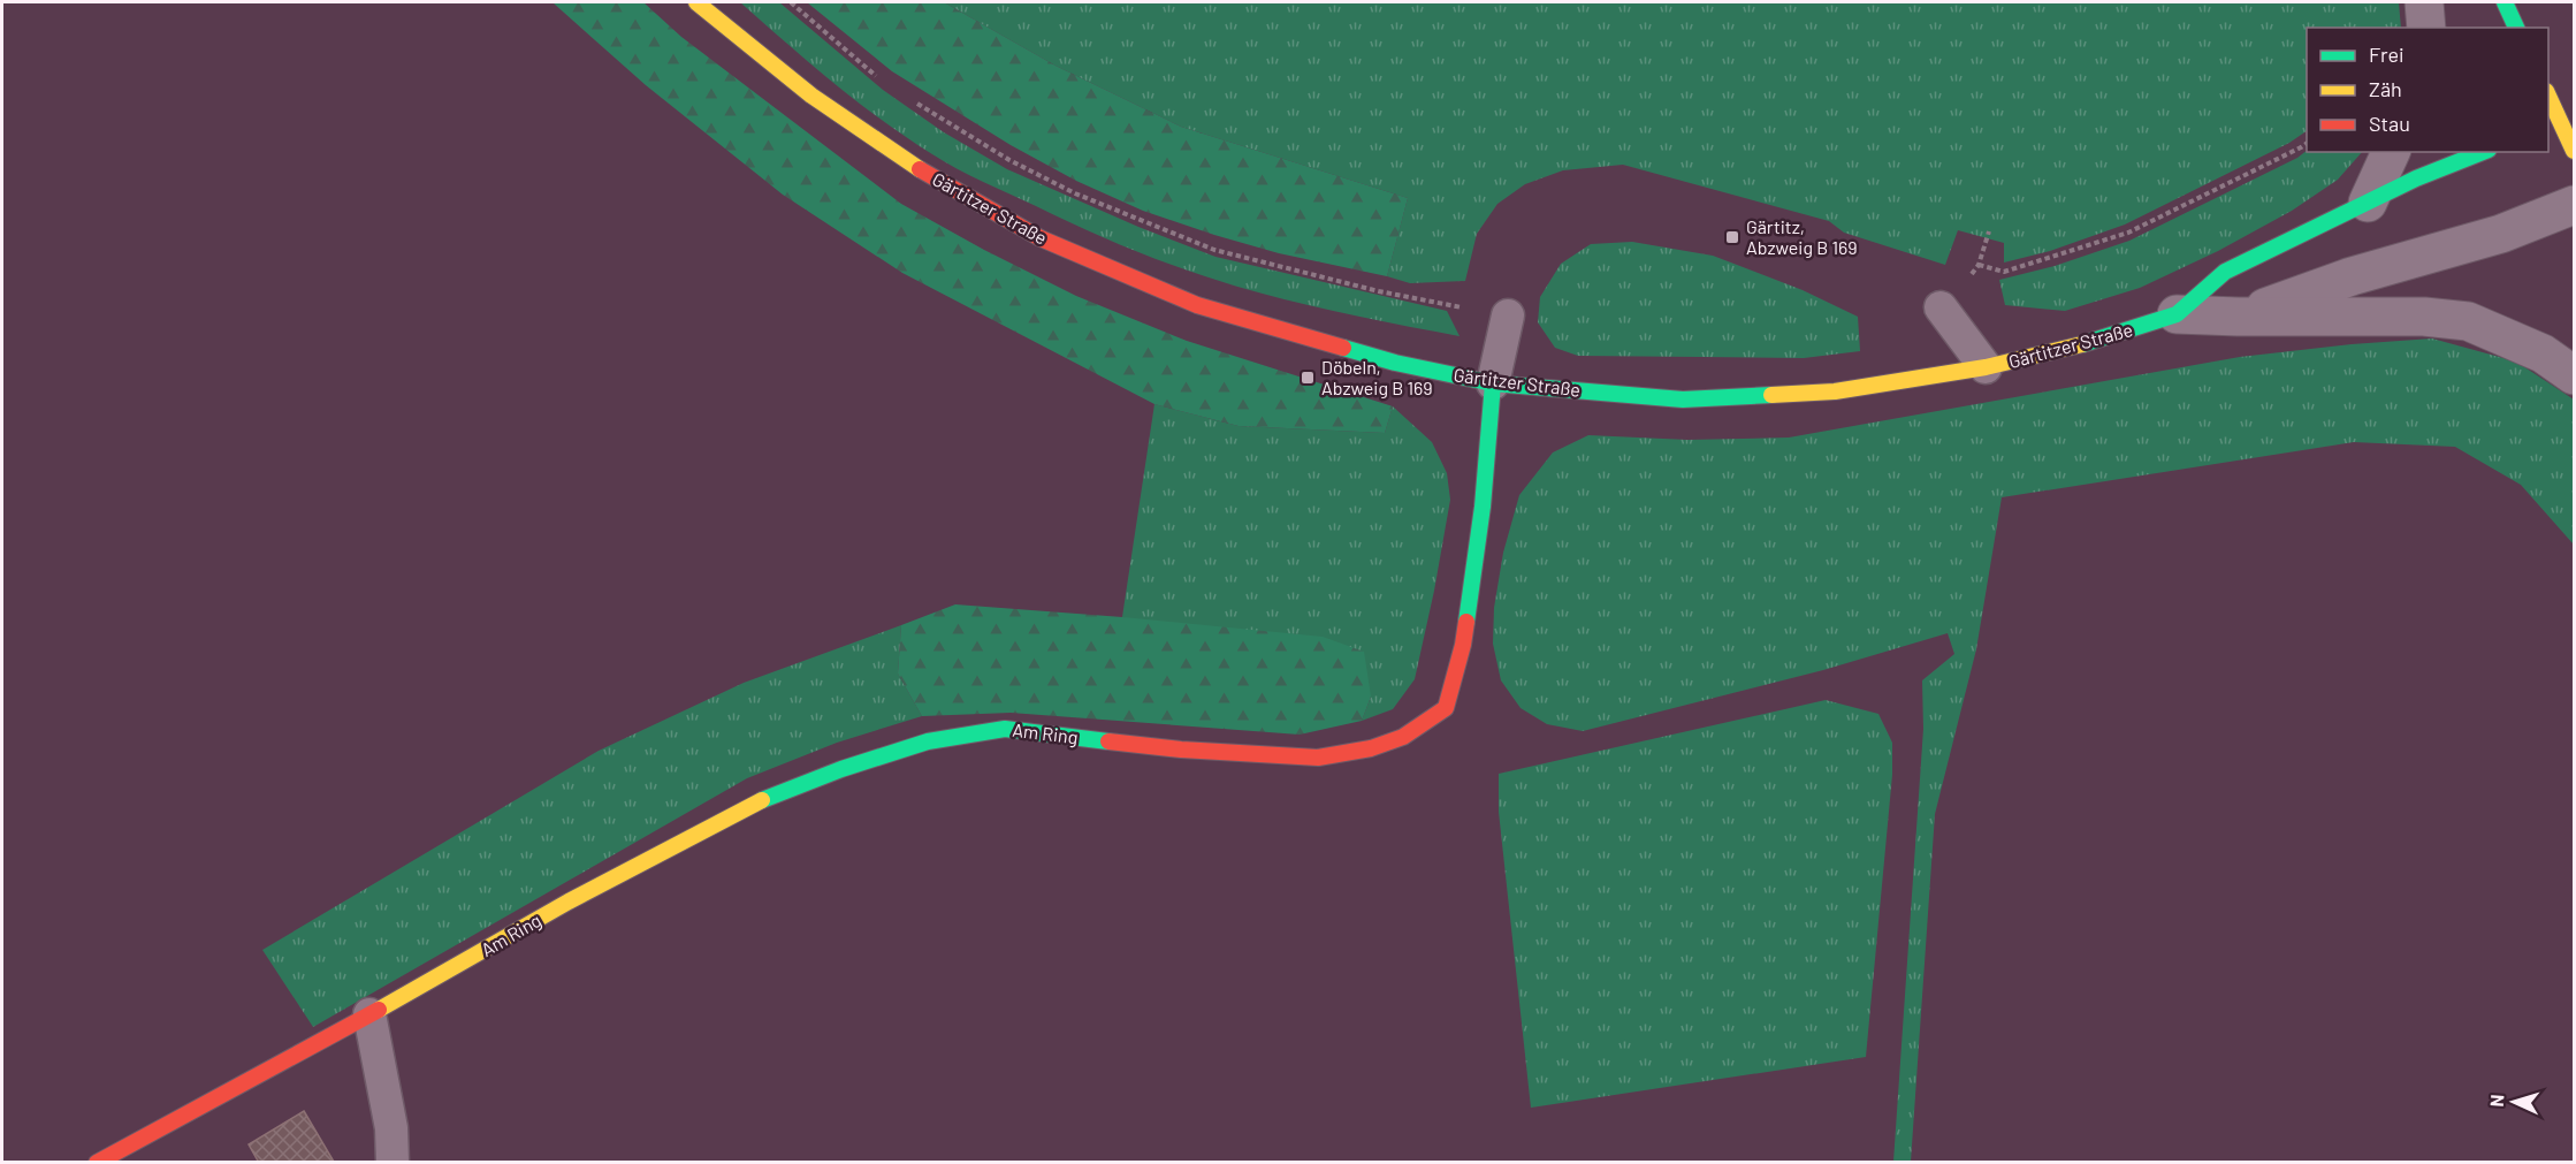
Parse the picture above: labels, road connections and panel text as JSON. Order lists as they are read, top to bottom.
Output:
{
  "streets": {
    "street": ["Gärtitzer Straße", "Am Ring"]
  },
  "crossings": [
    ["Gärtitzer Straße", "Am Ring"]
  ],
  "places": {
    "transit": ["Gärtitz, Abzweig B 169", "Döbeln, Abzweig B 169"]
  },
  "legend": ["Frei", "Zäh", "Stau"],
  "north": "left"
}
